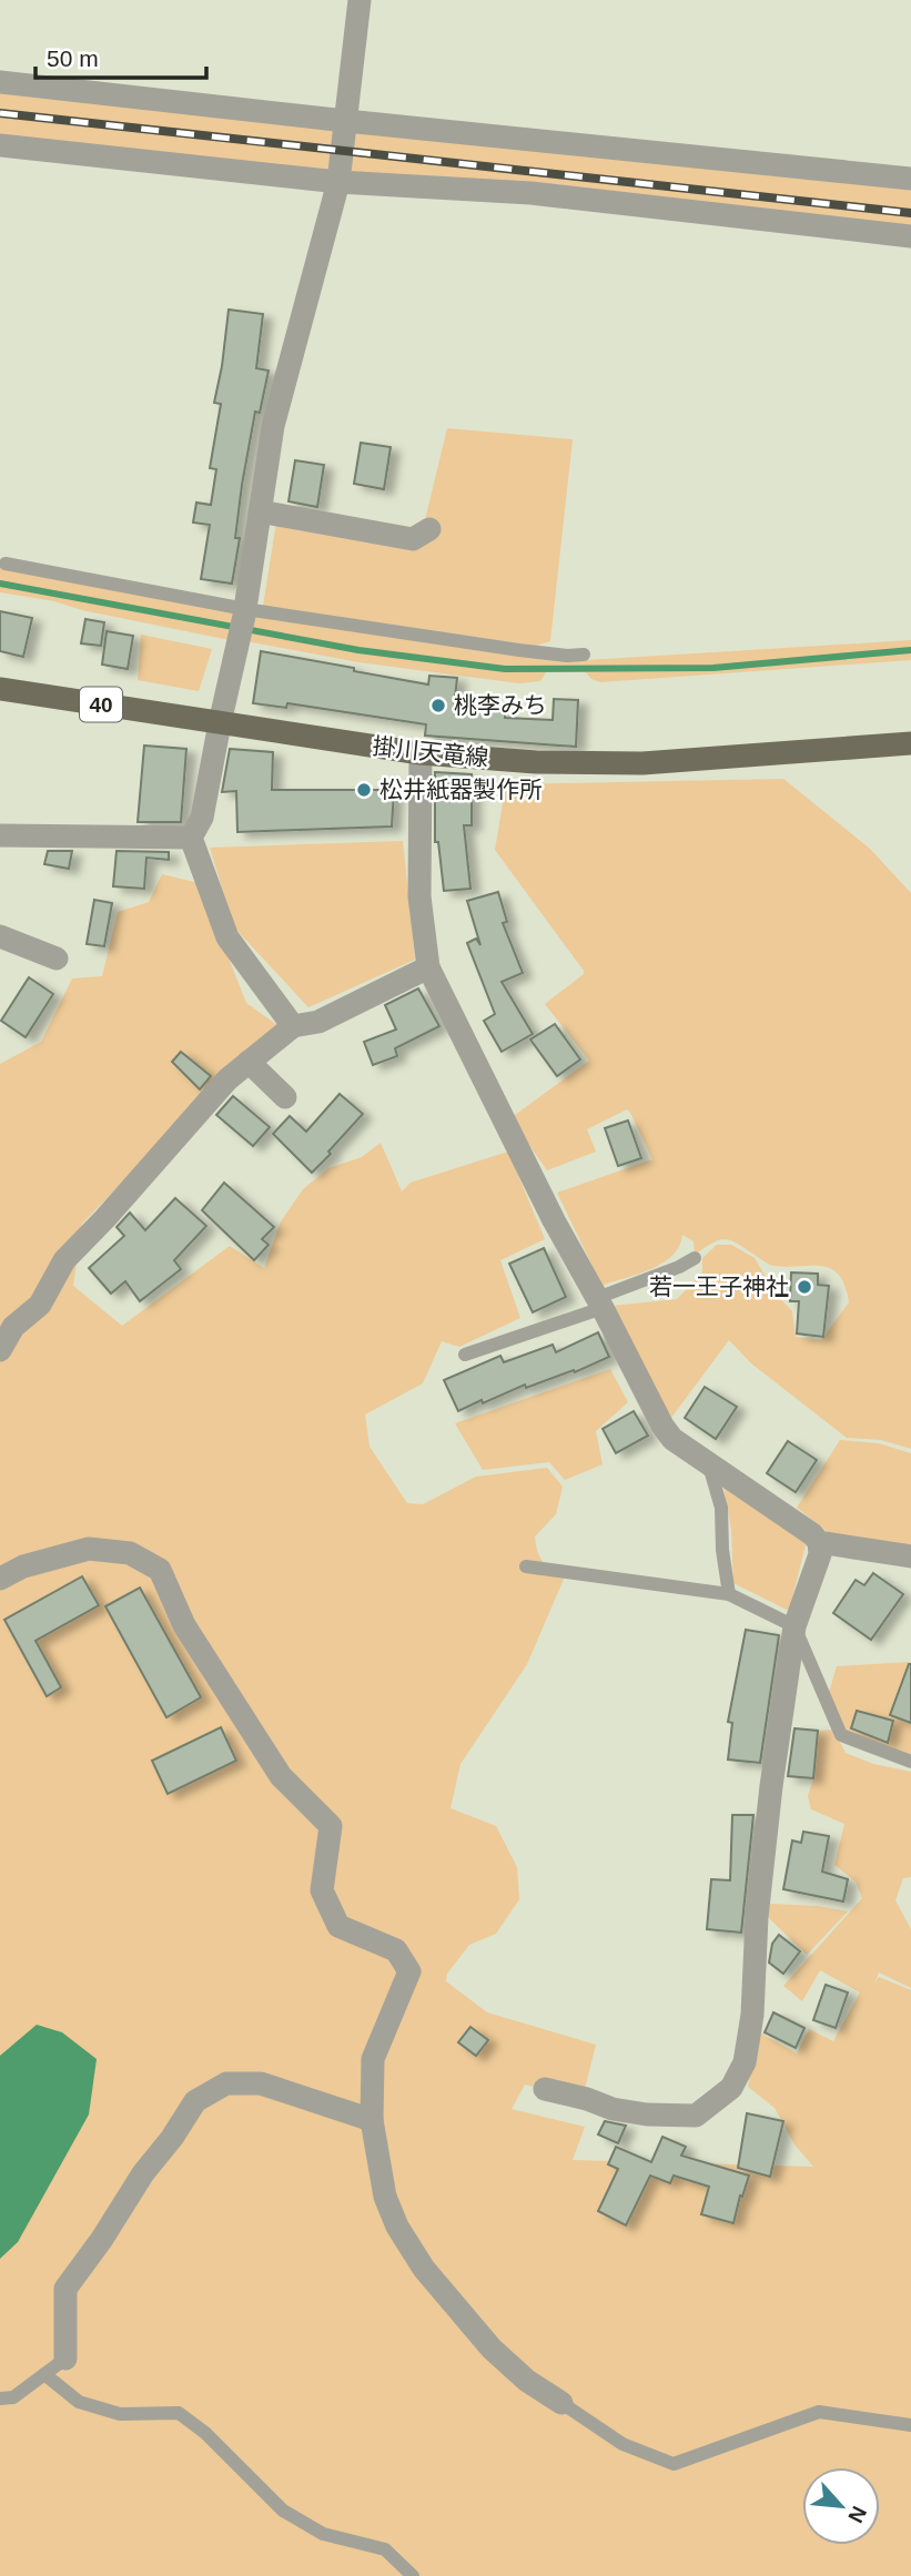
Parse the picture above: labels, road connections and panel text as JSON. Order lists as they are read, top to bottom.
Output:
{
  "streets": {
    "main road": ["40", "掛川天竜線"]
  },
  "places": ["桃李みち", "松井紙器製作所", "若一王子神社"],
  "scale_bar": "50 m",
  "north": "bottom right"
}
